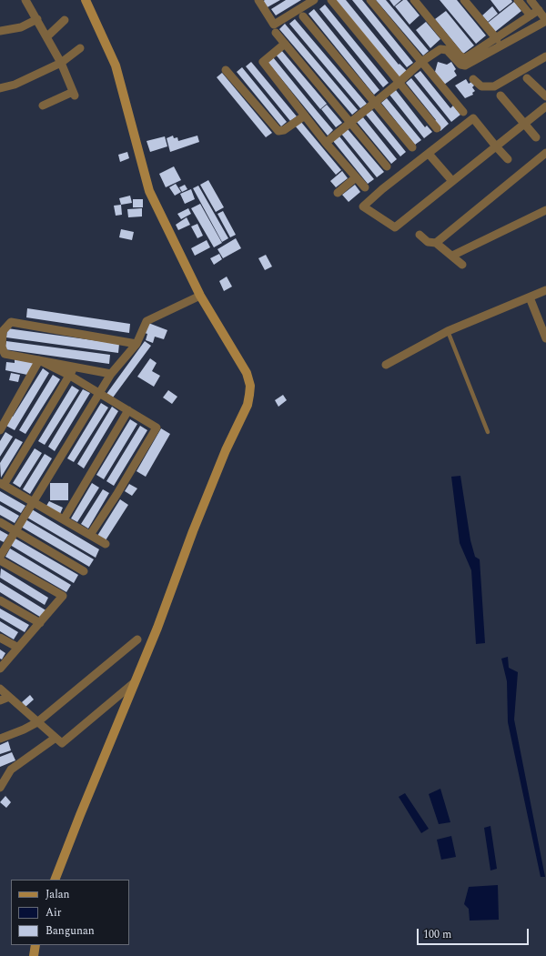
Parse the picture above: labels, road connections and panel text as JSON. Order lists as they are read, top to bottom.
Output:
{
  "legend": ["Jalan", "Air", "Bangunan"],
  "scale_bar": "100 m"
}
